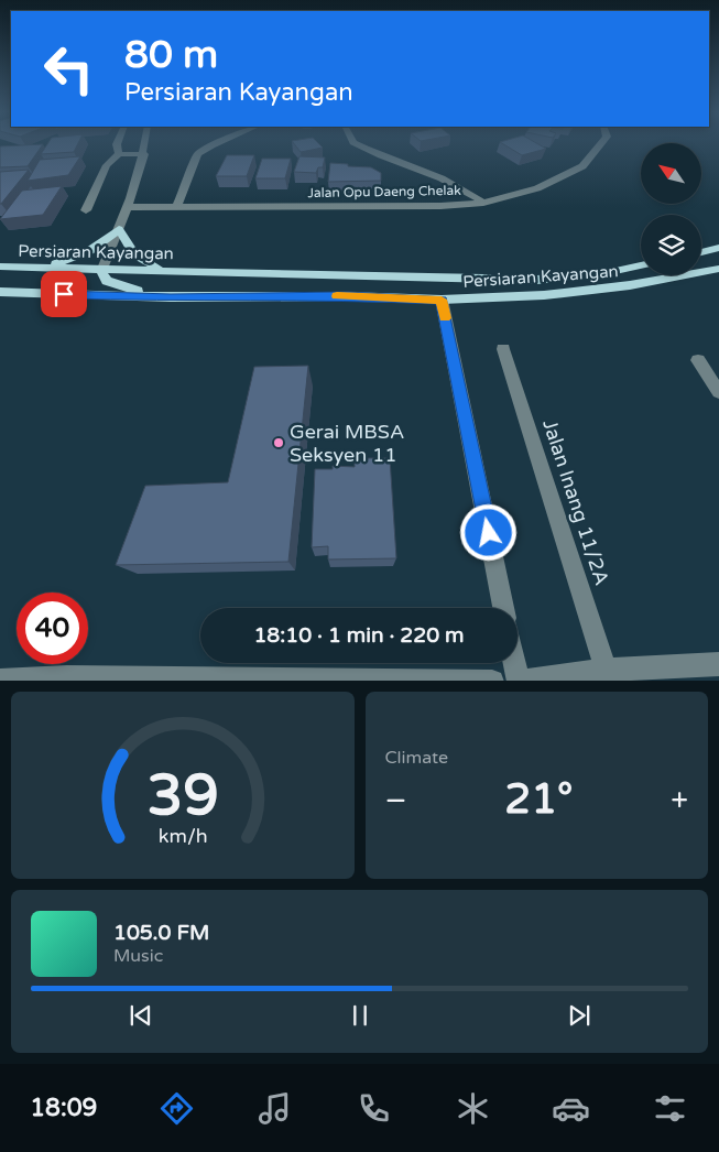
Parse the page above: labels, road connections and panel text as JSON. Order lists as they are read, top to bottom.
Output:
{
  "streets": {
    "main road": ["Persiaran Kayangan"],
    "street": ["Jalan Opu Daeng Chelak", "Jalan Inang 11/2A"]
  },
  "places": ["Gerai MBSA Seksyen 11"],
  "north": "top left",
  "page": {
    "turn": ["80 m", "Persiaran Kayangan"],
    "limit": "40",
    "trip": "18:10 · 1 min · 220 m",
    "tile": "Climate",
    "heat": ["−", "21°", "+"],
    "song": ["105.0 FM", "Music"],
    "tabs": "18:09",
    "gauge": ["39", "km/h"]
  }
}
